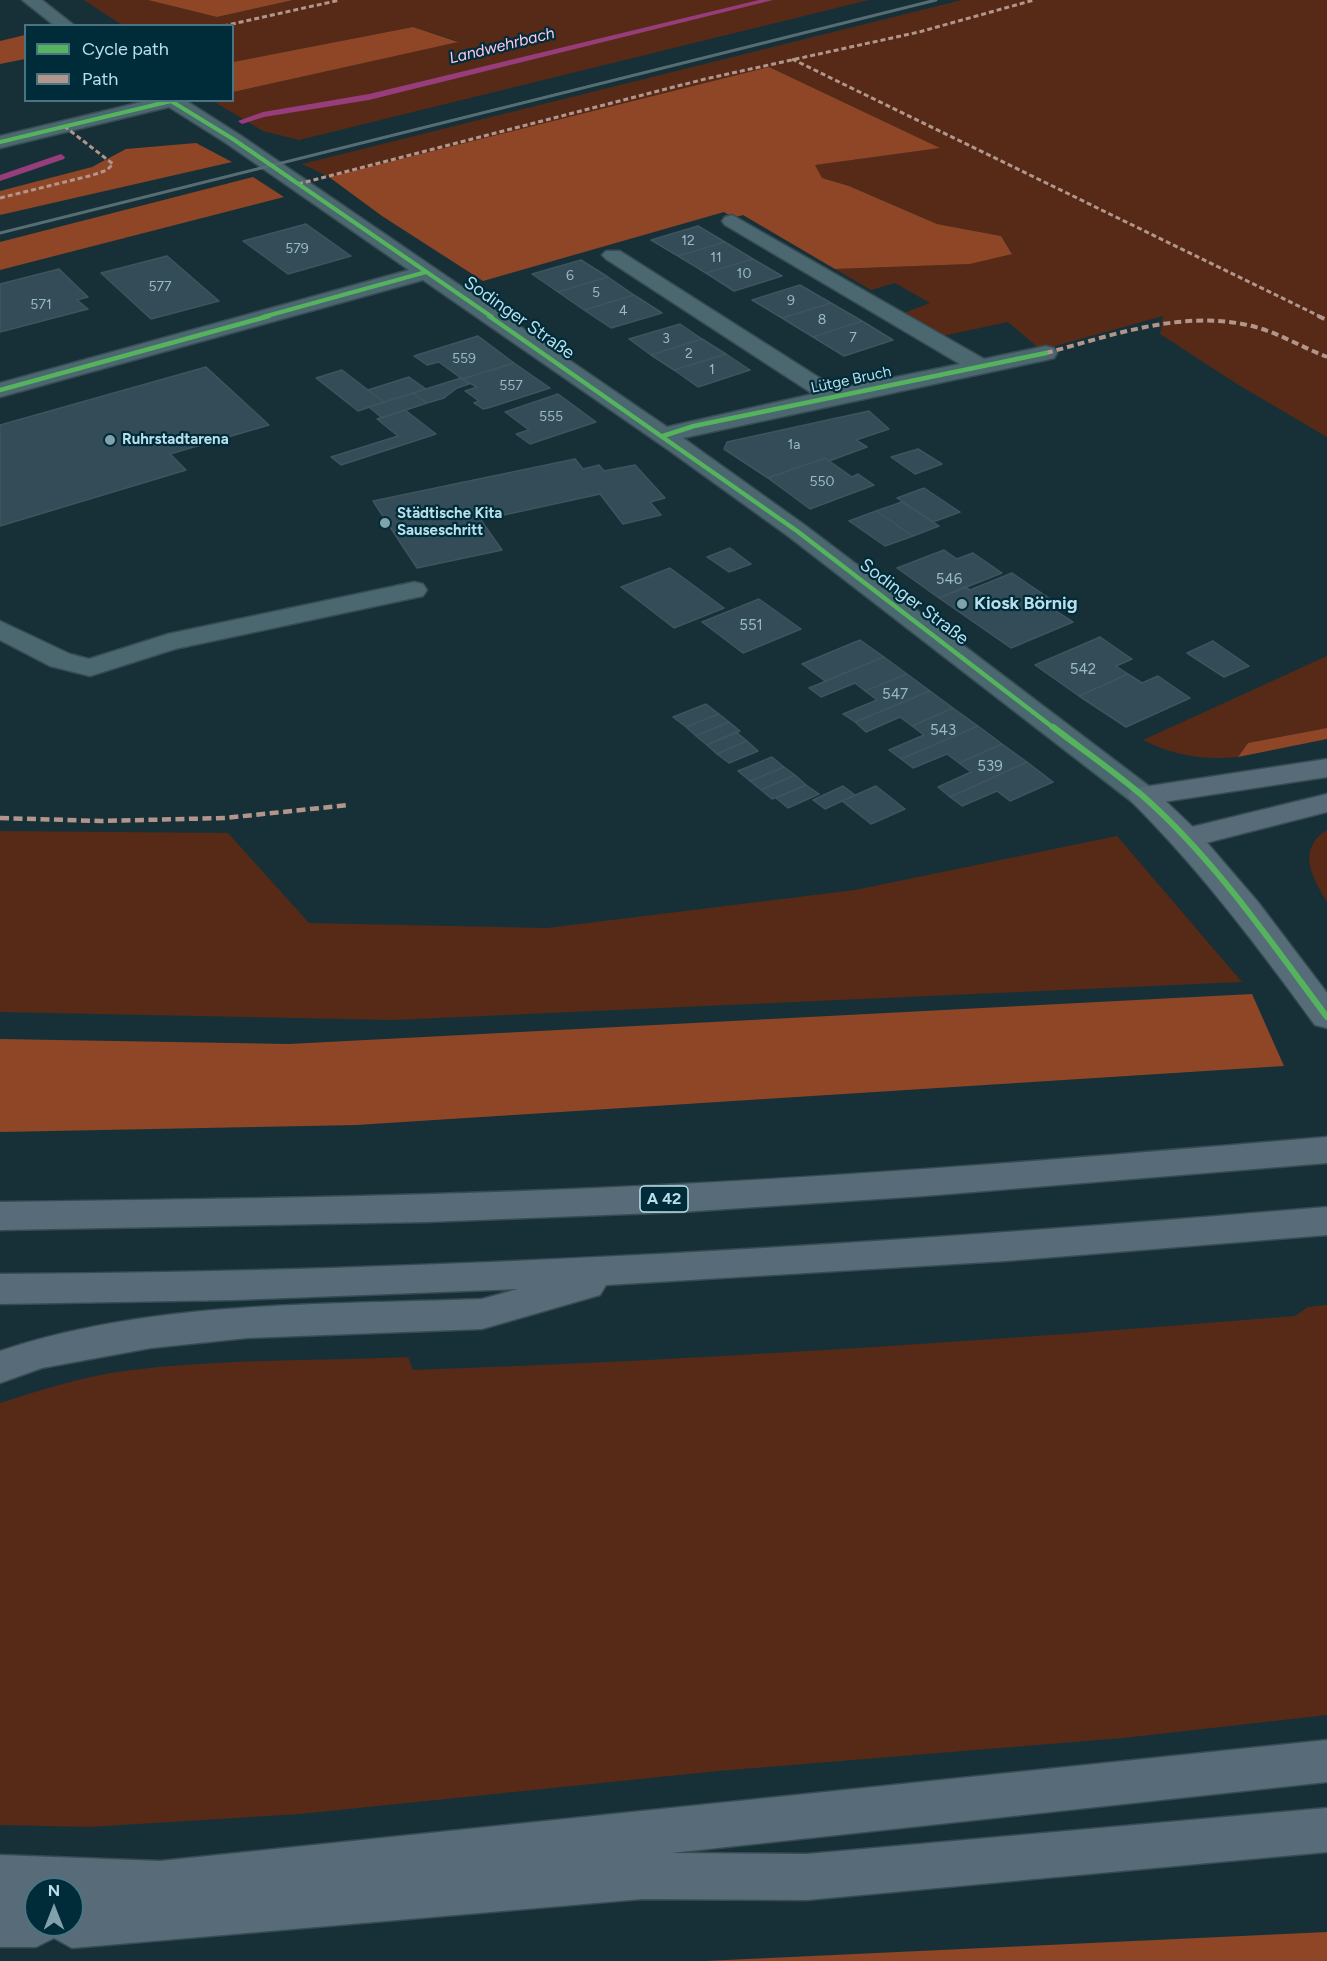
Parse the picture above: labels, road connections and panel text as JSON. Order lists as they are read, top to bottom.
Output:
{
  "streets": {
    "highway": ["A 42"],
    "main road": ["Sodinger Straße"],
    "street": ["Lütge Bruch"]
  },
  "crossings": [
    ["Sodinger Straße", "Lütge Bruch"]
  ],
  "water": ["Landwehrbach"],
  "places": ["Ruhrstadtarena", "Städtische Kita Sauseschritt", "Kiosk Börnig"],
  "house_numbers": [
    "12",
    "579",
    "11",
    "10",
    "6",
    "577",
    "5",
    "9",
    "571",
    "4",
    "8",
    "7",
    "3",
    "2",
    "559",
    "1",
    "557",
    "555",
    "1a",
    "550",
    "546",
    "551",
    "542",
    "547",
    "543",
    "539"
  ],
  "legend": ["Cycle path", "Path"],
  "north": "top"
}
